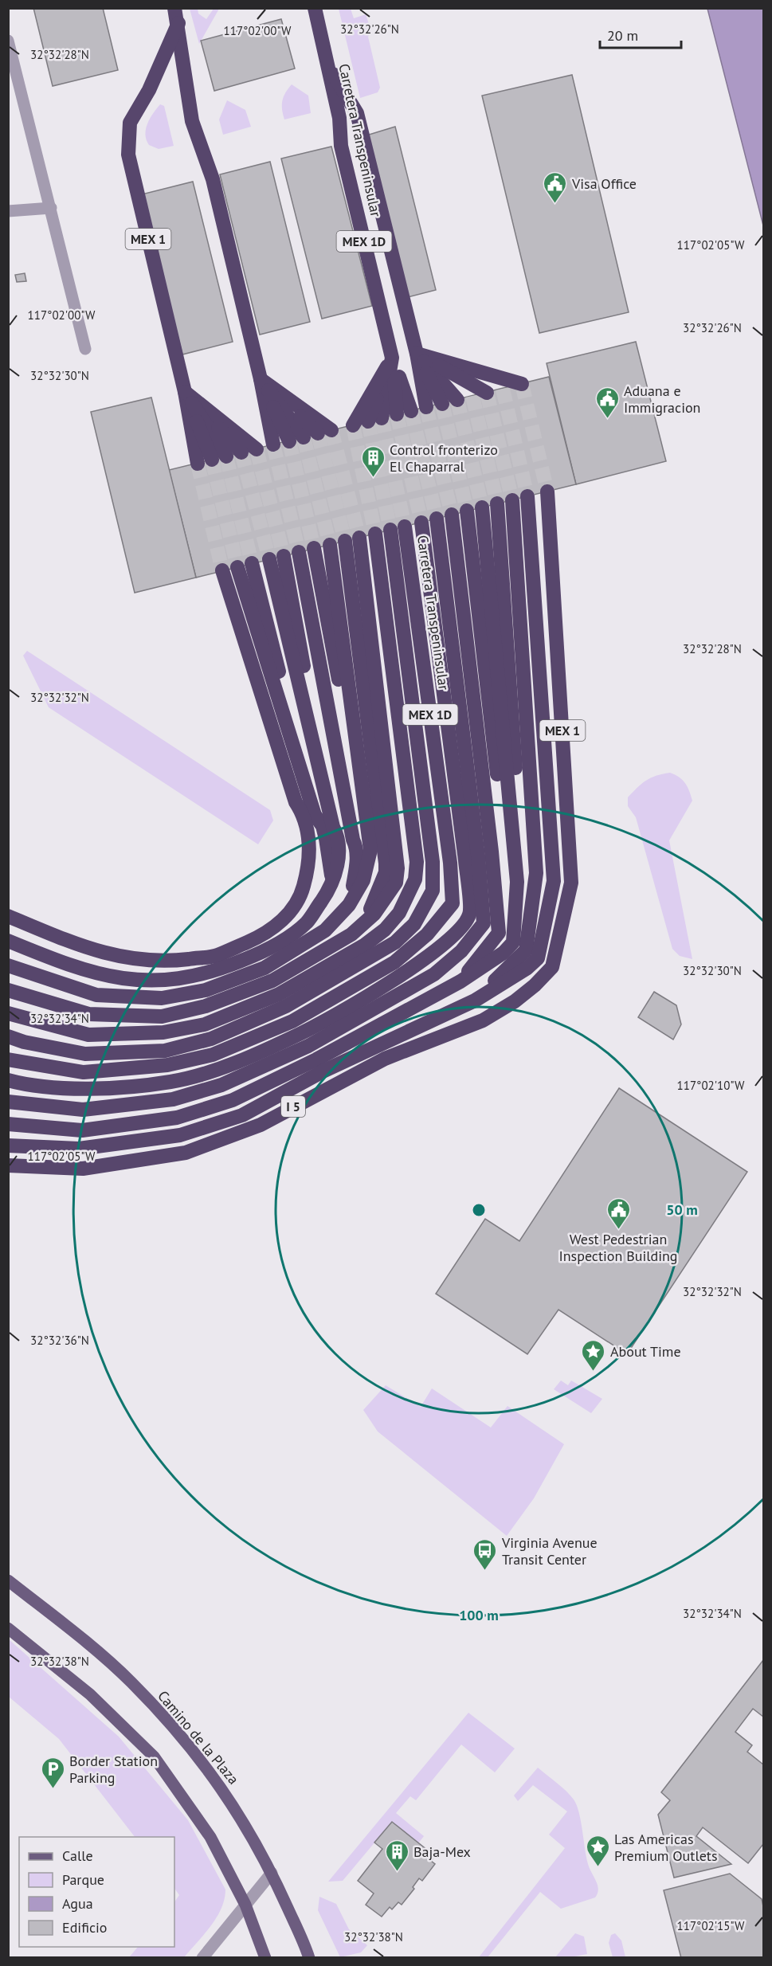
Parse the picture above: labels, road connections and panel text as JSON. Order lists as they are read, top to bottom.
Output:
{
  "streets": {
    "highway": [
      "Carretera Transpeninsular",
      "MEX 1",
      "MEX 1D",
      "I 5"
    ],
    "main road": ["Camino de la Plaza"]
  },
  "crossings": [
    ["MEX 1", "I 5"]
  ],
  "places": {
    "public building": ["Visa Office", "Aduana e Immigracion", "West Pedestrian Inspection Building"],
    "building": ["Control fronterizo El Chaparral", "Baja-Mex"],
    "place": ["About Time", "Las Americas Premium Outlets"],
    "bus stop": ["Virginia Avenue Transit Center"],
    "parking": ["Border Station Parking"]
  },
  "legend": [
    "Calle",
    "Parque",
    "Agua",
    "Edificio"
  ],
  "scale_bar": "20 m",
  "coordinates": [
    "32°32'26\"N",
    "117°02'00\"W",
    "32°32'28\"N",
    "117°02'05\"W",
    "32°32'30\"N",
    "32°32'32\"N",
    "32°32'34\"N",
    "117°02'10\"W",
    "32°32'36\"N",
    "32°32'38\"N",
    "117°02'15\"W"
  ],
  "rings": ["50 m", "100 m"]
}
